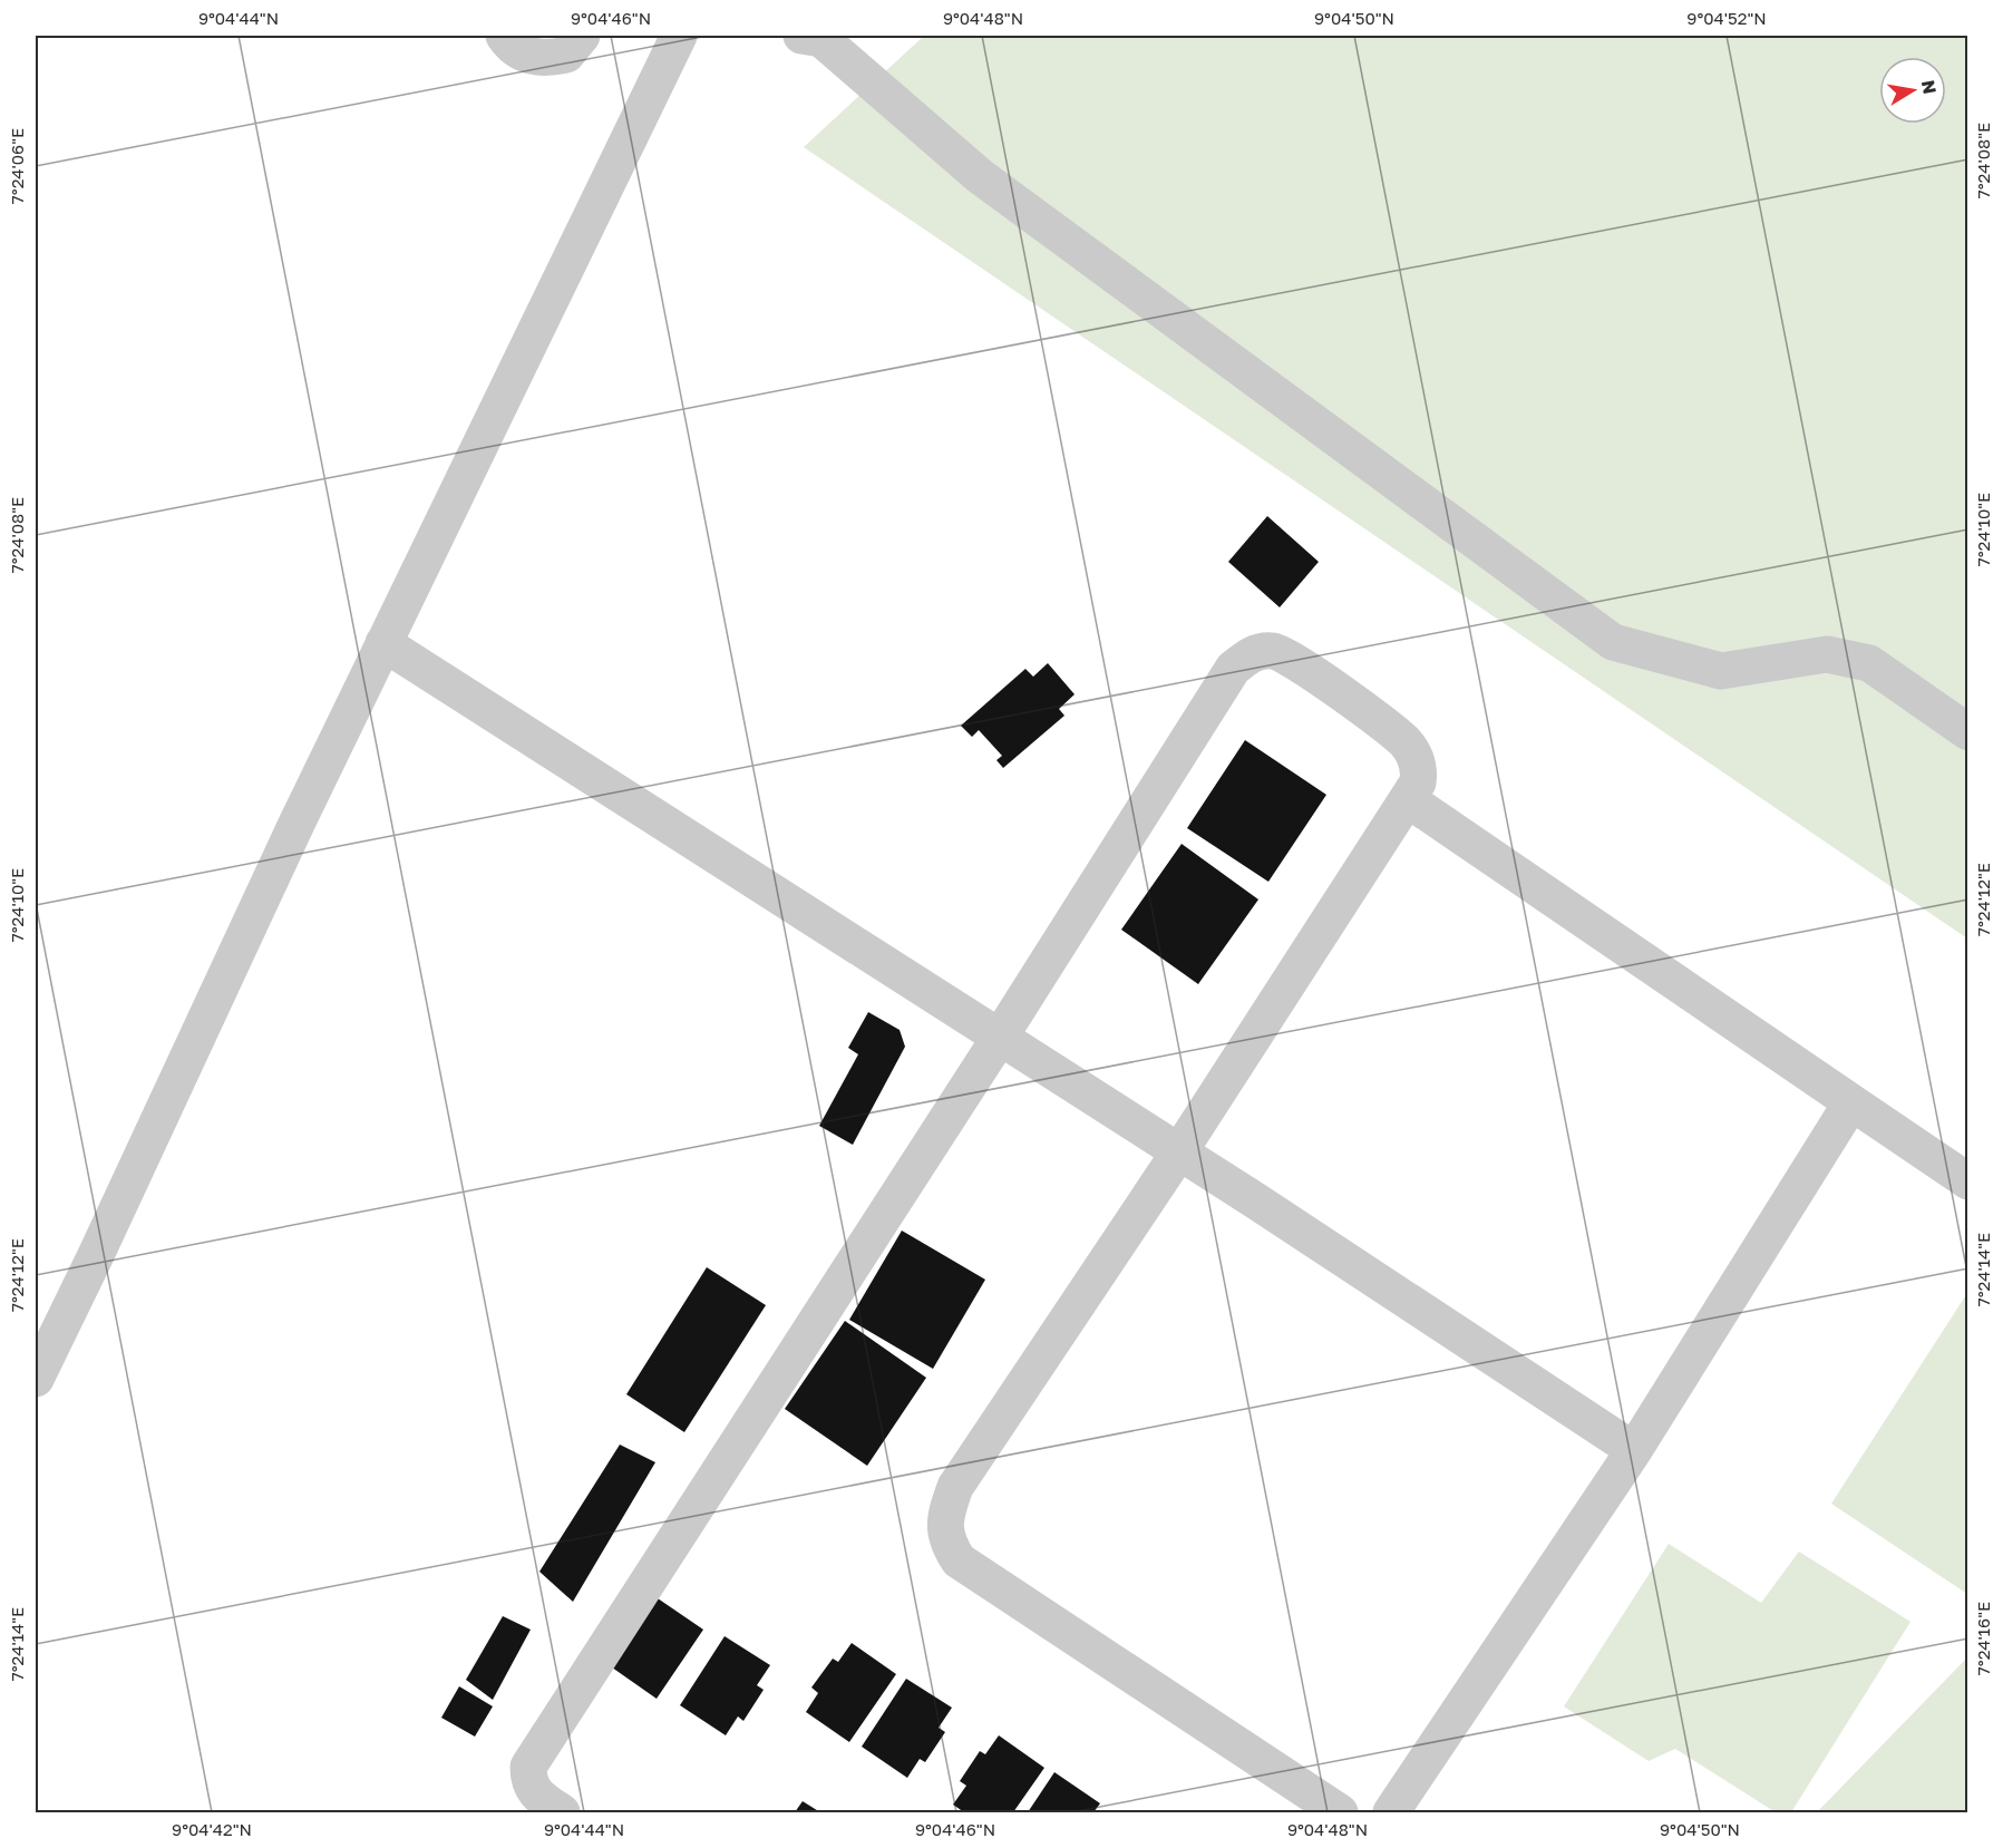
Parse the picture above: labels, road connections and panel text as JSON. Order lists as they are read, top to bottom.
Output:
{
  "north": "right",
  "coordinates": [
    "9°04'44\"N",
    "9°04'46\"N",
    "9°04'48\"N",
    "9°04'50\"N",
    "9°04'52\"N",
    "7°24'08\"E",
    "7°24'06\"E",
    "7°24'10\"E",
    "7°24'12\"E",
    "7°24'14\"E",
    "7°24'16\"E",
    "9°04'42\"N"
  ]
}
